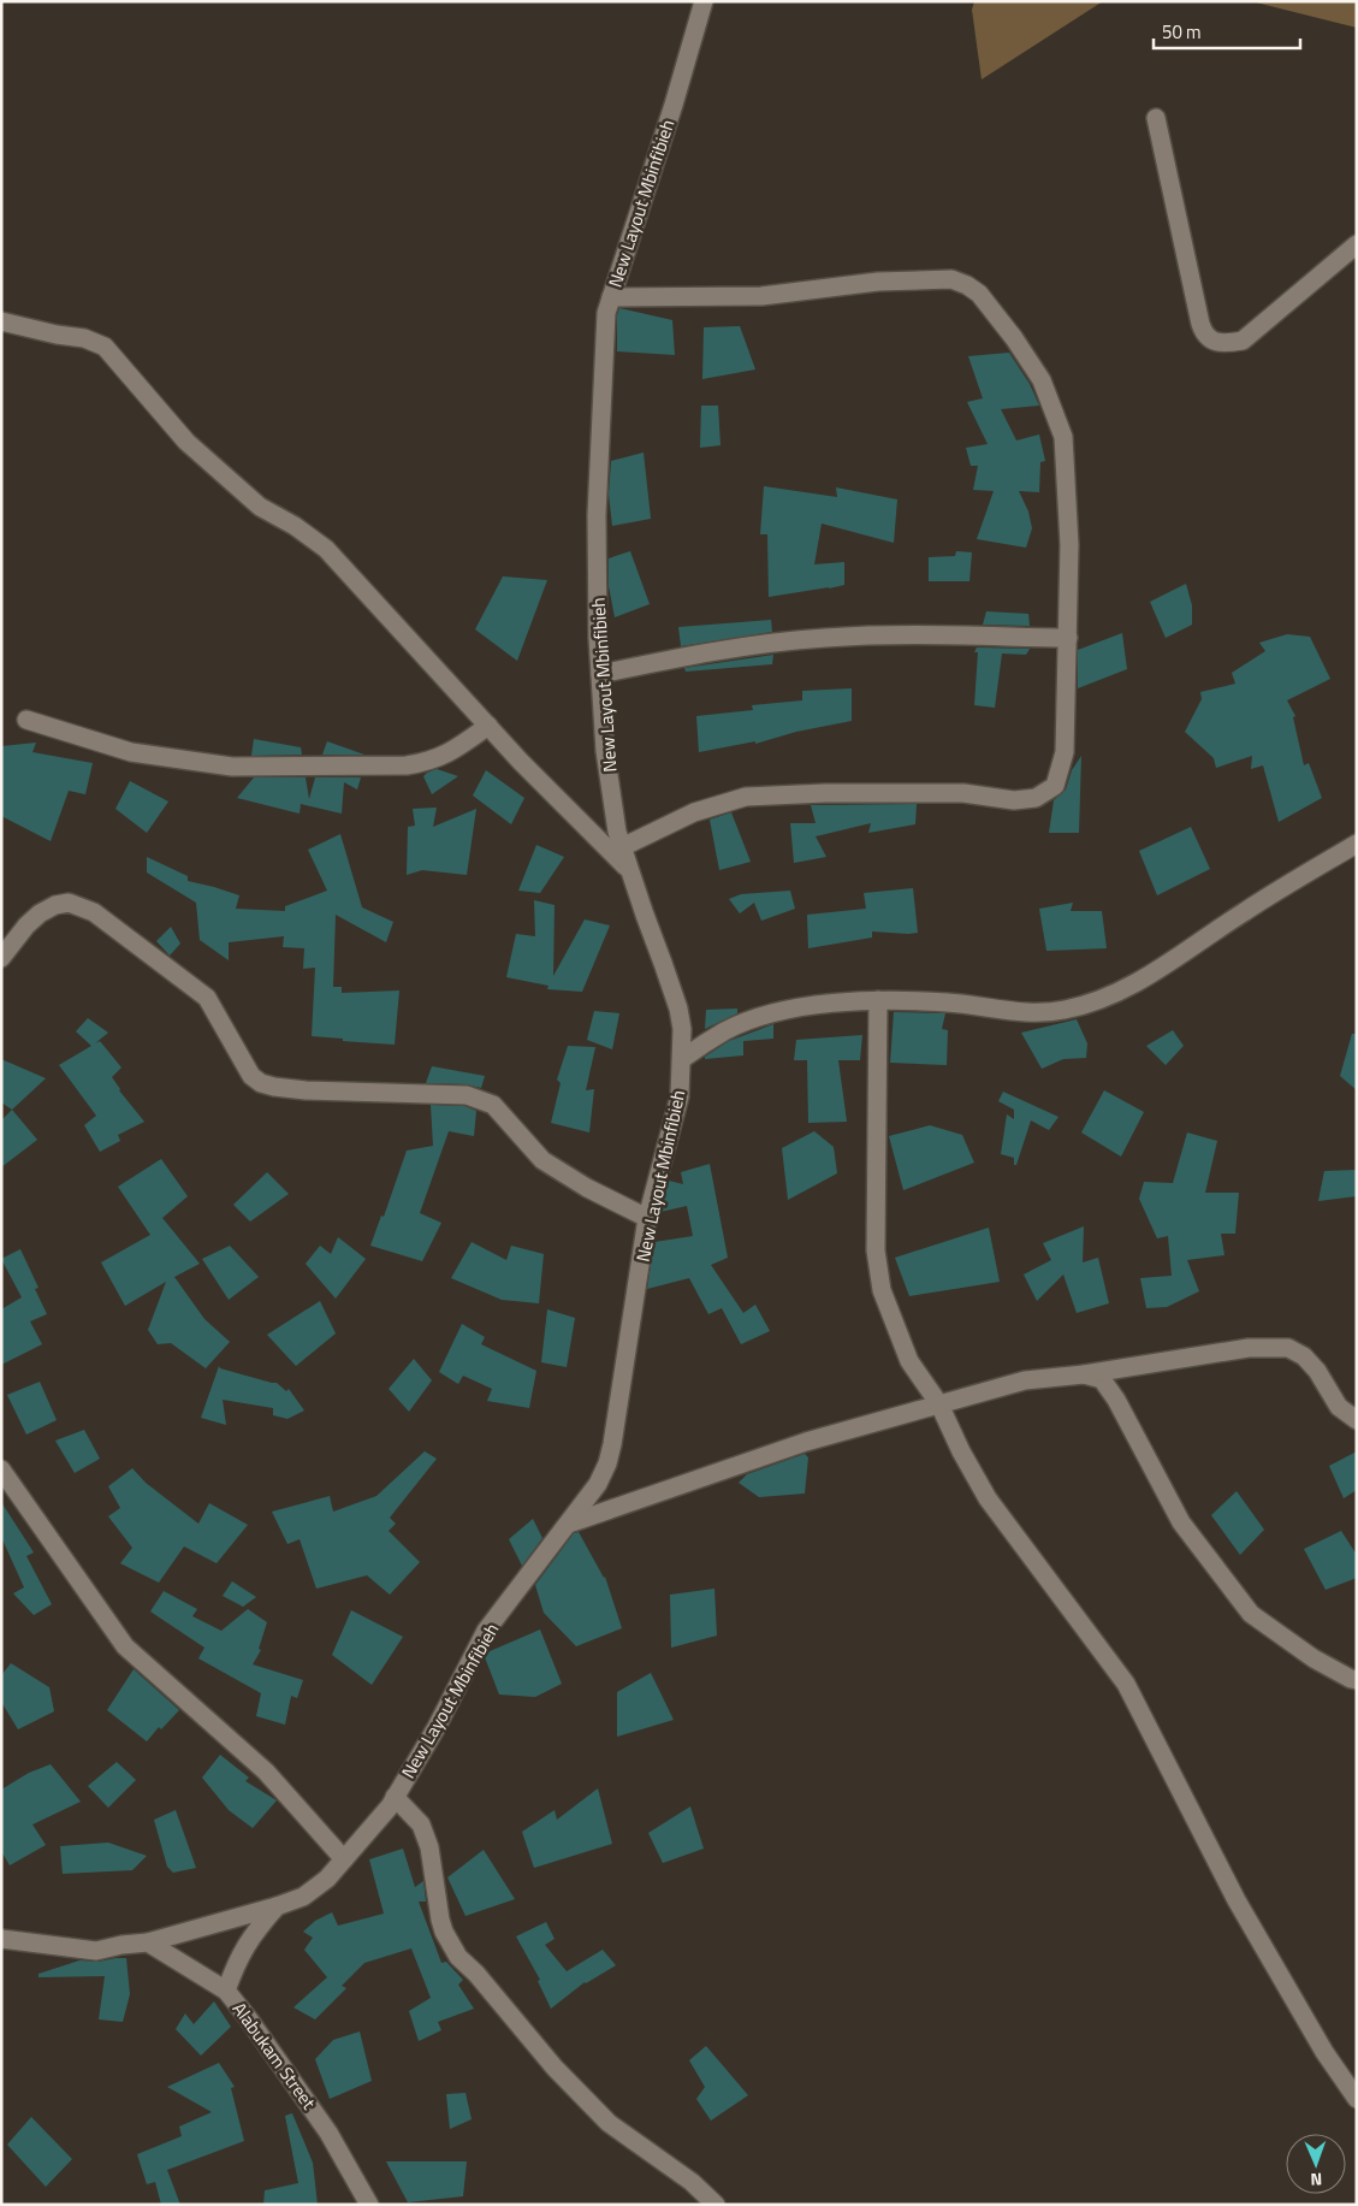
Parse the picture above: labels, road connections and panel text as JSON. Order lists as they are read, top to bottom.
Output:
{
  "streets": {
    "street": ["New Layout Mbinfibieh", "Alabukam Street"]
  },
  "crossings": [
    ["New Layout Mbinfibieh", "Alabukam Street"]
  ],
  "scale_bar": "50 m",
  "north": "bottom"
}
